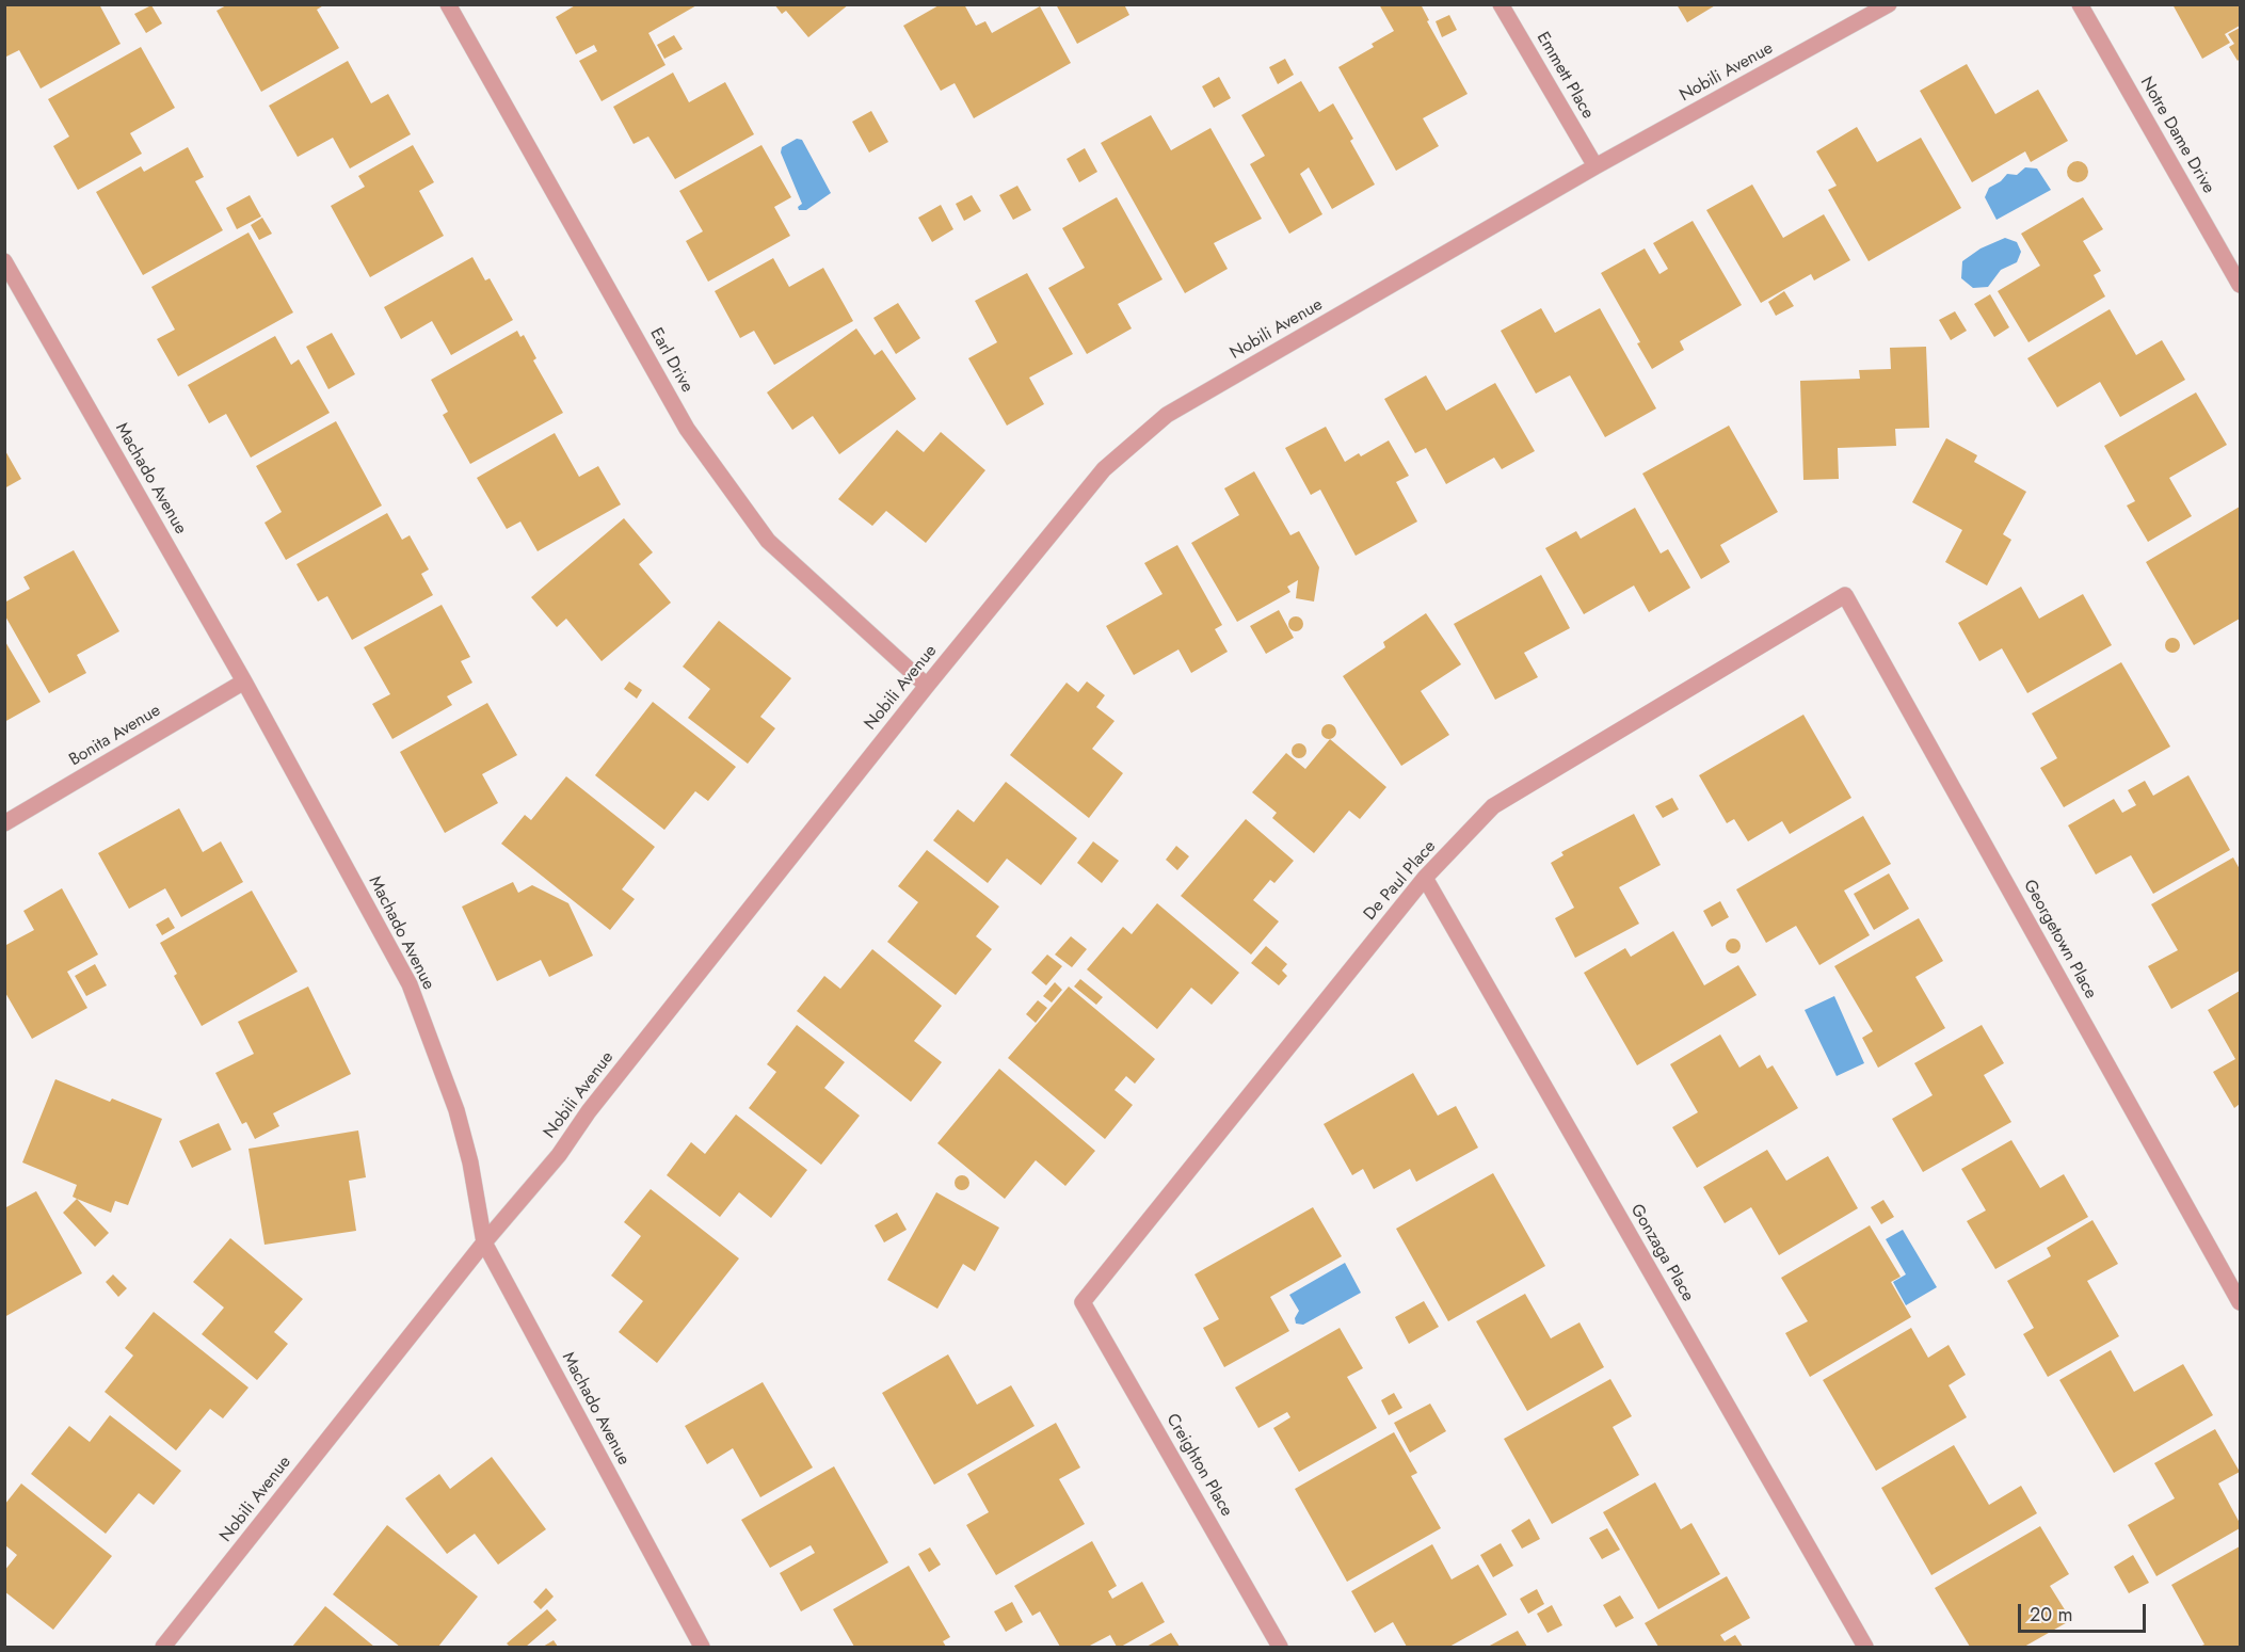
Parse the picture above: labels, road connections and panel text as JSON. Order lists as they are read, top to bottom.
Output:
{
  "streets": {
    "street": [
      "Nobili Avenue",
      "Emmett Place",
      "Notre Dame Drive",
      "Earl Drive",
      "Machado Avenue",
      "Bonita Avenue",
      "De Paul Place",
      "Georgetown Place",
      "Gonzaga Place",
      "Creighton Place"
    ]
  },
  "crossings": [
    ["Nobili Avenue", "Emmett Place"],
    ["Nobili Avenue", "Earl Drive"],
    ["Nobili Avenue", "Machado Avenue"],
    ["Machado Avenue", "Bonita Avenue"],
    ["De Paul Place", "Georgetown Place"],
    ["De Paul Place", "Gonzaga Place"],
    ["De Paul Place", "Creighton Place"]
  ],
  "scale_bar": "20 m"
}
